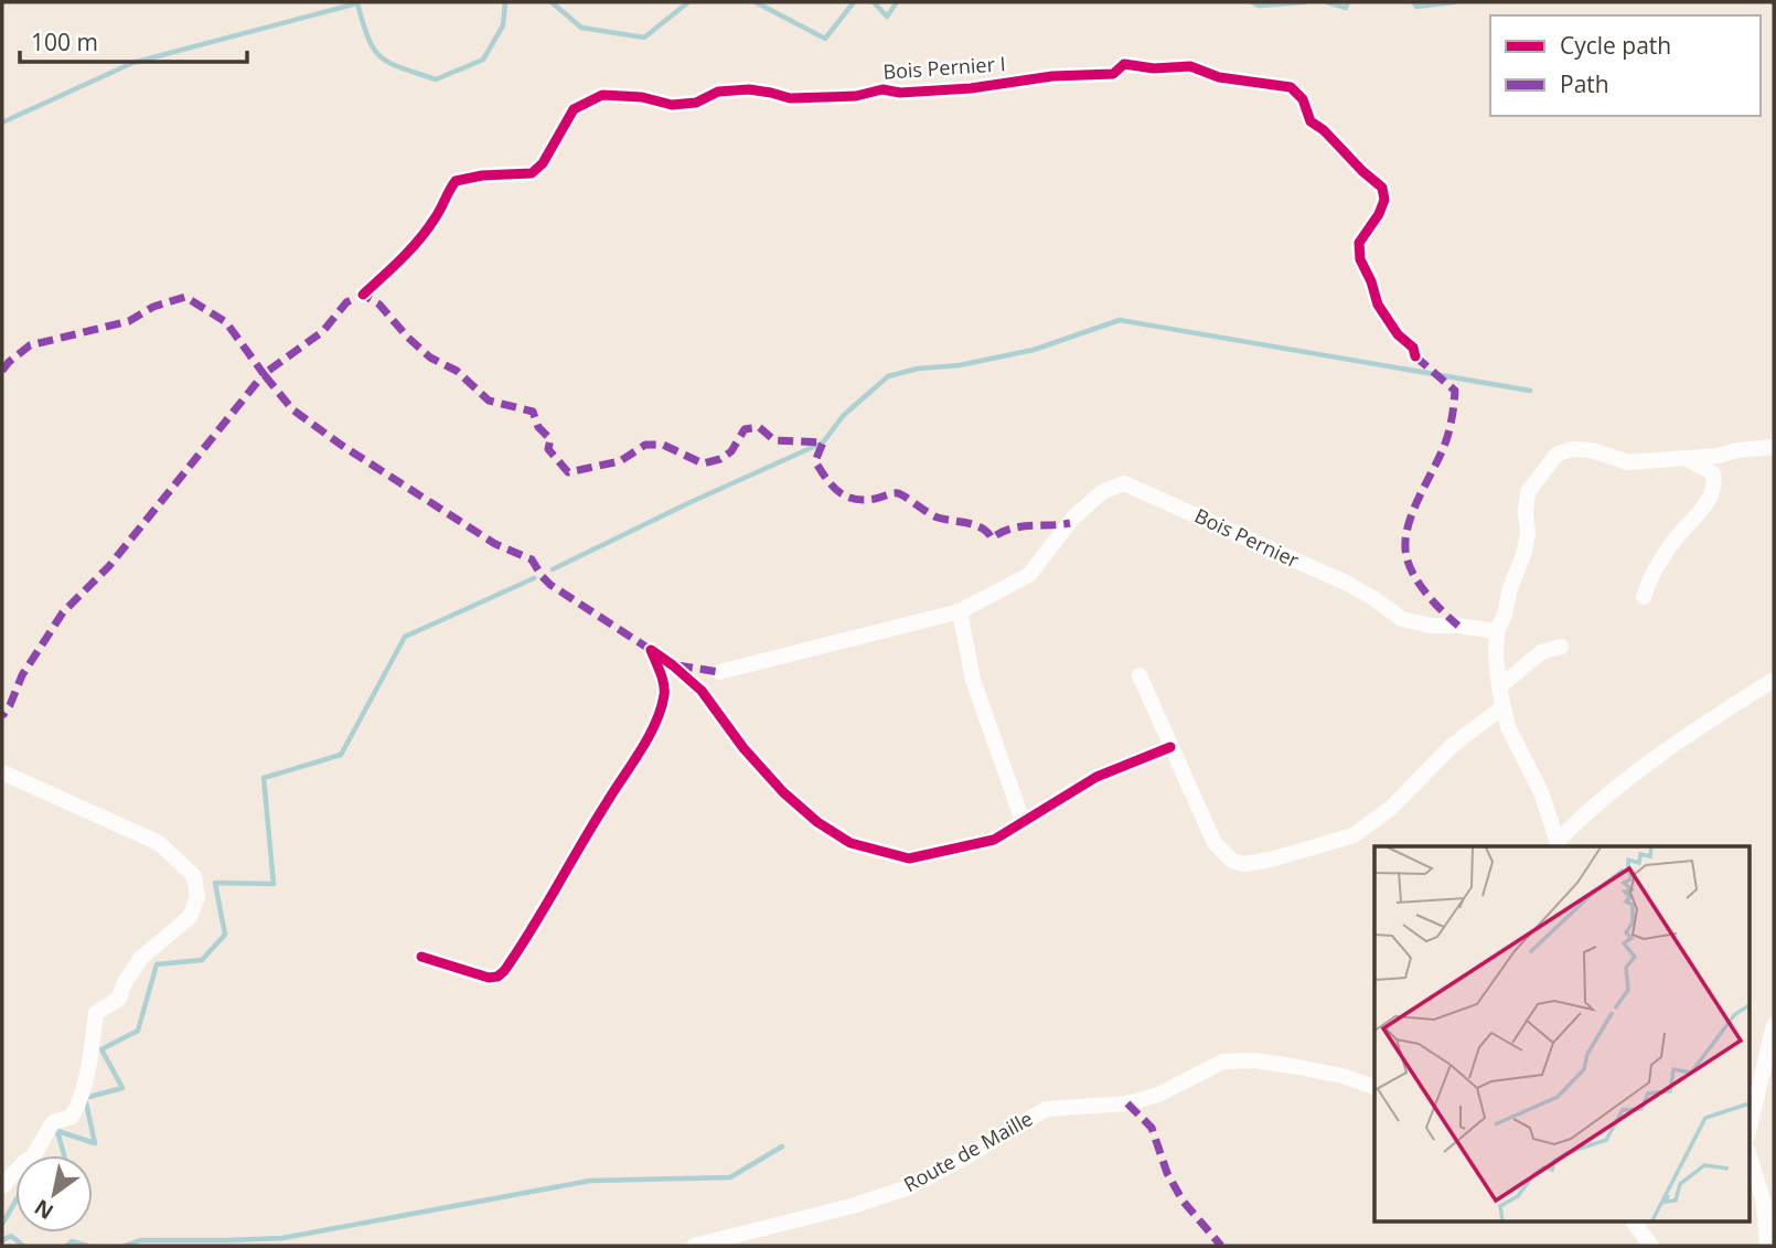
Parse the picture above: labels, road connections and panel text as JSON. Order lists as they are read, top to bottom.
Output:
{
  "streets": {
    "street": ["Bois Pernier I", "Bois Pernier", "Route de Maille"]
  },
  "legend": ["Cycle path", "Path"],
  "scale_bar": "100 m",
  "north": "bottom left"
}
